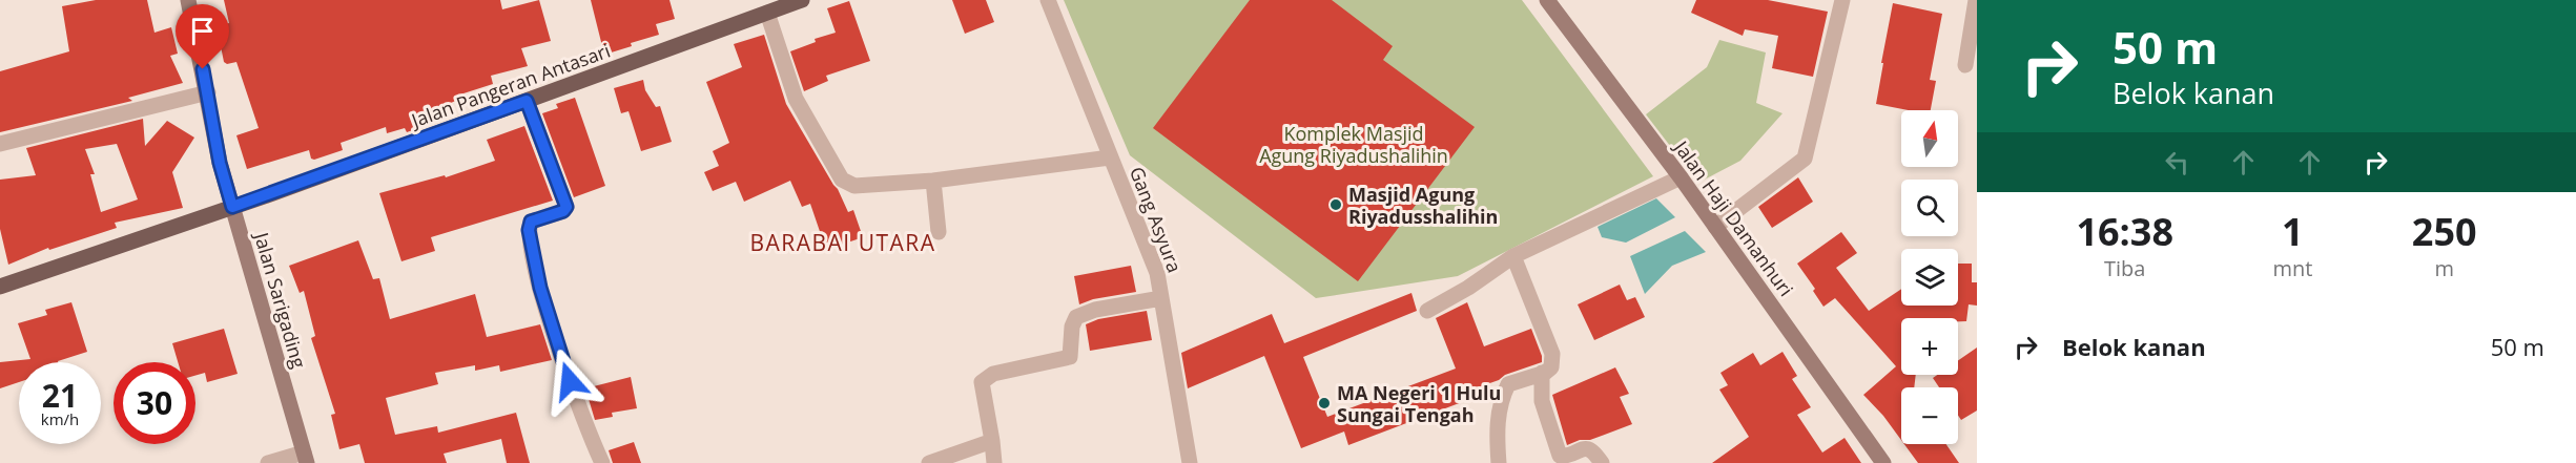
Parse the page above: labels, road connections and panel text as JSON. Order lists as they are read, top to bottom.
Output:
{
  "streets": {
    "main road": ["Jalan Pangeran Antasari"],
    "street": ["Jalan Haji Damanhuri", "Gang Asyura", "Jalan Sarigading"]
  },
  "crossings": [
    ["Jalan Pangeran Antasari", "Jalan Sarigading"]
  ],
  "districts": ["BARABAI UTARA"],
  "parks": ["Komplek Masjid Agung Riyadushalihin"],
  "places": ["Masjid Agung Riyadusshalihin", "MA Negeri 1 Hulu Sungai Tengah"],
  "north": "top",
  "page": {
    "turn": ["50 m", "Belok kanan"],
    "map_buttons": ["+", "−"],
    "eta": [
      "16:38",
      "Tiba",
      "1",
      "mnt",
      "250",
      "m"
    ],
    "list": [
      {
        "name": "Belok kanan",
        "value": "50 m"
      }
    ],
    "speed": "21 km/h",
    "limit": "30"
  }
}
